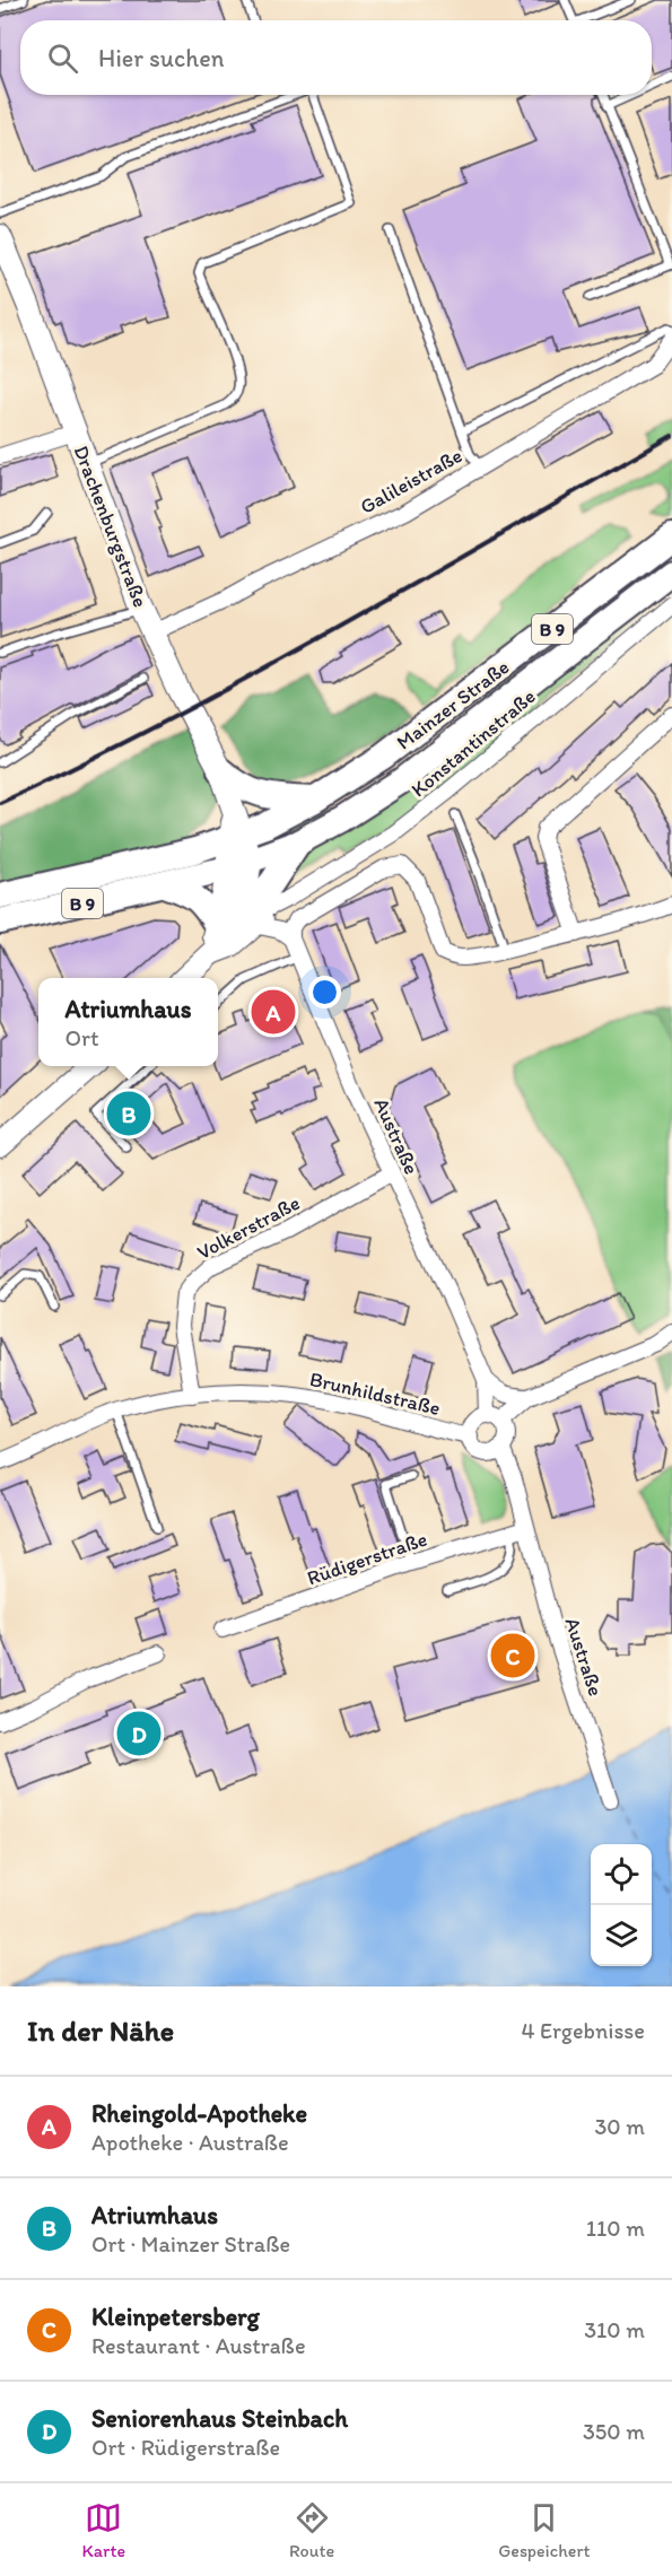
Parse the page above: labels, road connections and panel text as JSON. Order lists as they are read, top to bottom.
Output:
{
  "streets": {
    "main road": ["B 9", "Mainzer Straße"],
    "street": [
      "Galileistraße",
      "Drachenburgstraße",
      "Konstantinstraße",
      "Austraße",
      "Volkerstraße",
      "Brunhildstraße",
      "Rüdigerstraße"
    ]
  },
  "crossings": [
    ["Galileistraße", "Drachenburgstraße"],
    ["Drachenburgstraße", "B 9"],
    ["Drachenburgstraße", "Mainzer Straße"],
    ["B 9", "Mainzer Straße"],
    ["Austraße", "Volkerstraße"],
    ["Austraße", "Brunhildstraße"],
    ["Austraße", "Rüdigerstraße"],
    ["Volkerstraße", "Brunhildstraße"]
  ],
  "page": {
    "search": "Hier suchen",
    "popup": ["Atriumhaus", "Ort"],
    "pins": [
      "A",
      "B",
      "C",
      "D"
    ],
    "heading": ["In der Nähe", "4 Ergebnisse"],
    "list": [
      {
        "mark": "A",
        "name": "Rheingold-Apotheke",
        "note": "Apotheke · Austraße",
        "value": "30 m"
      },
      {
        "mark": "B",
        "name": "Atriumhaus",
        "note": "Ort · Mainzer Straße",
        "value": "110 m"
      },
      {
        "mark": "C",
        "name": "Kleinpetersberg",
        "note": "Restaurant · Austraße",
        "value": "310 m"
      },
      {
        "mark": "D",
        "name": "Seniorenhaus Steinbach",
        "note": "Ort · Rüdigerstraße",
        "value": "350 m"
      }
    ],
    "nav": ["Karte", "Route", "Gespeichert"]
  }
}
